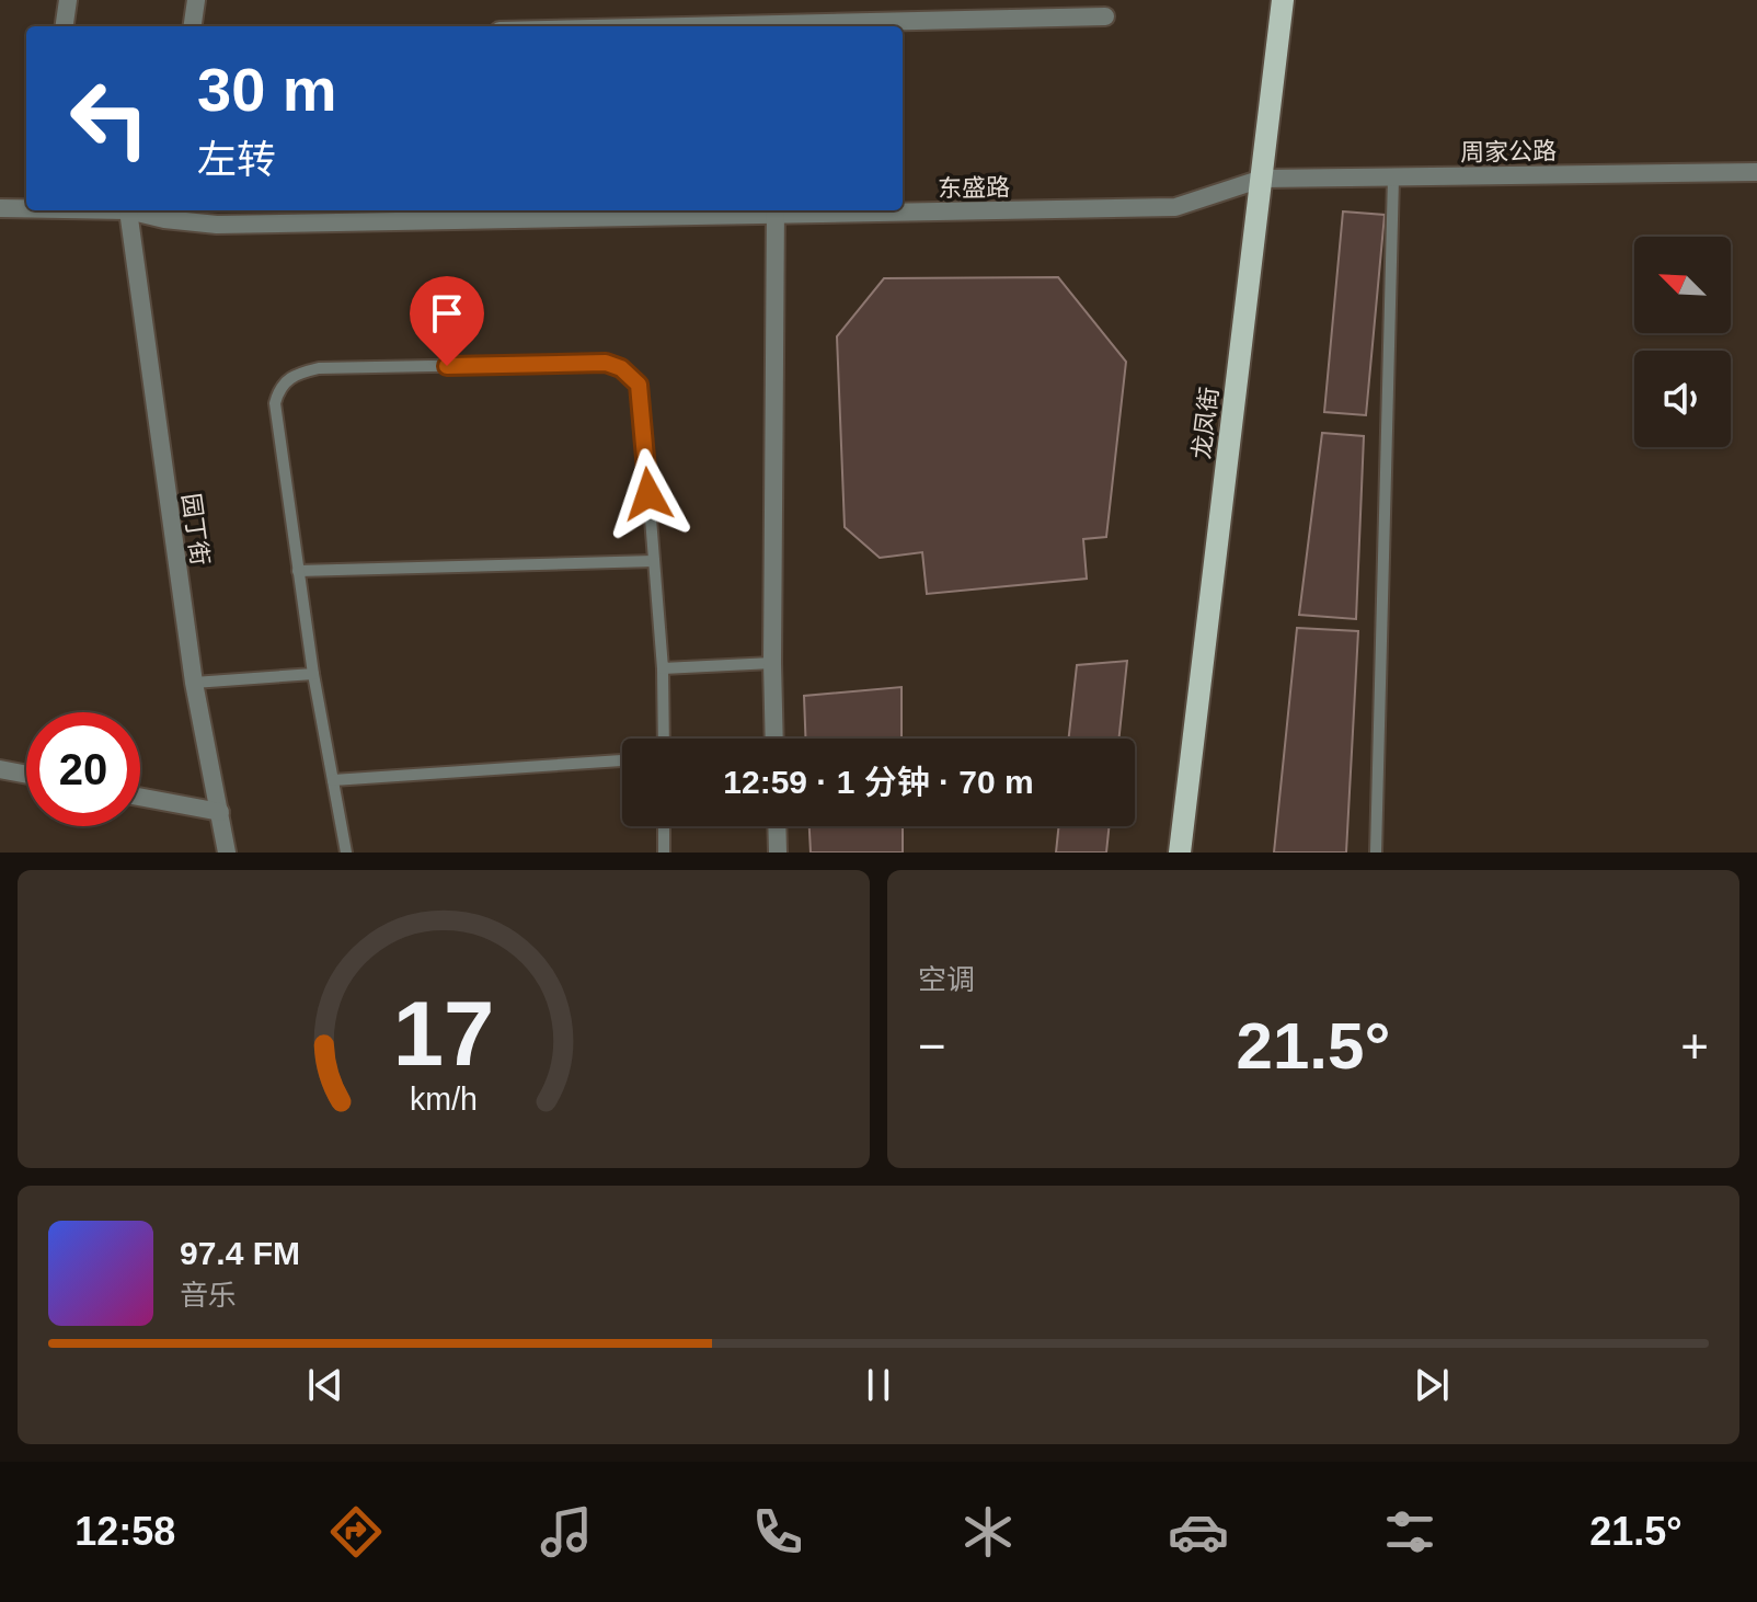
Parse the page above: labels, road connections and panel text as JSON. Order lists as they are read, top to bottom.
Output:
{
  "streets": {
    "main road": ["龙凤街"],
    "street": ["周家公路", "东盛路", "园丁街"]
  },
  "crossings": [
    ["周家公路", "东盛路"],
    ["周家公路", "龙凤街"],
    ["东盛路", "龙凤街"],
    ["东盛路", "园丁街"]
  ],
  "north": "top left",
  "page": {
    "turn": ["30 m", "左转"],
    "limit": "20",
    "trip": "12:59 · 1 分钟 · 70 m",
    "tile": "空调",
    "heat": ["−", "21.5°", "+"],
    "song": ["97.4 FM", "音乐"],
    "tabs": ["12:58", "21.5°"],
    "gauge": ["17", "km/h"]
  }
}
